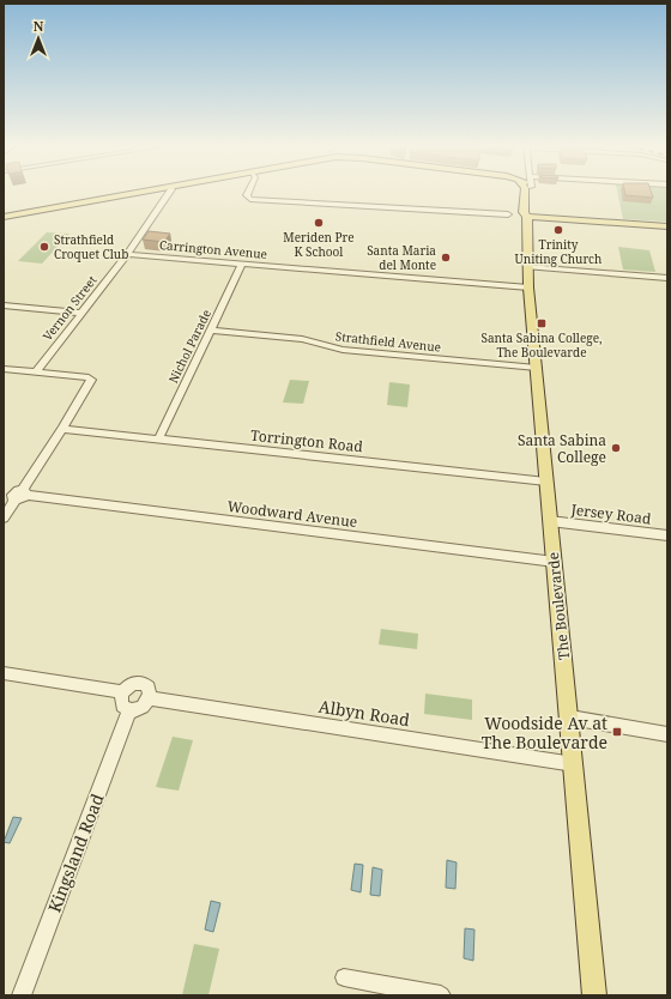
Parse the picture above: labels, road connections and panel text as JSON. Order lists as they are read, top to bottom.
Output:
{
  "streets": {
    "main road": ["The Boulevarde"],
    "street": [
      "Carrington Avenue",
      "Vernon Street",
      "Strathfield Avenue",
      "Nichol Parade",
      "Torrington Road",
      "Woodward Avenue",
      "Jersey Road",
      "Albyn Road",
      "Kingsland Road"
    ]
  },
  "crossings": [
    ["Carrington Avenue", "Vernon Street"],
    ["Carrington Avenue", "Nichol Parade"],
    ["Carrington Avenue", "The Boulevarde"],
    ["Strathfield Avenue", "Nichol Parade"],
    ["Strathfield Avenue", "The Boulevarde"],
    ["Nichol Parade", "Torrington Road"],
    ["Torrington Road", "The Boulevarde"],
    ["Woodward Avenue", "The Boulevarde"],
    ["Jersey Road", "The Boulevarde"],
    ["The Boulevarde", "Albyn Road"],
    ["Albyn Road", "Kingsland Road"]
  ],
  "places": {
    "other": [
      "Meriden Pre K School",
      "Trinity Uniting Church",
      "Strathfield Croquet Club",
      "Santa Maria del Monte",
      "Santa Sabina College"
    ],
    "transit": ["Santa Sabina College, The Boulevarde", "Woodside Av at The Boulevarde"]
  },
  "north": "top"
}
